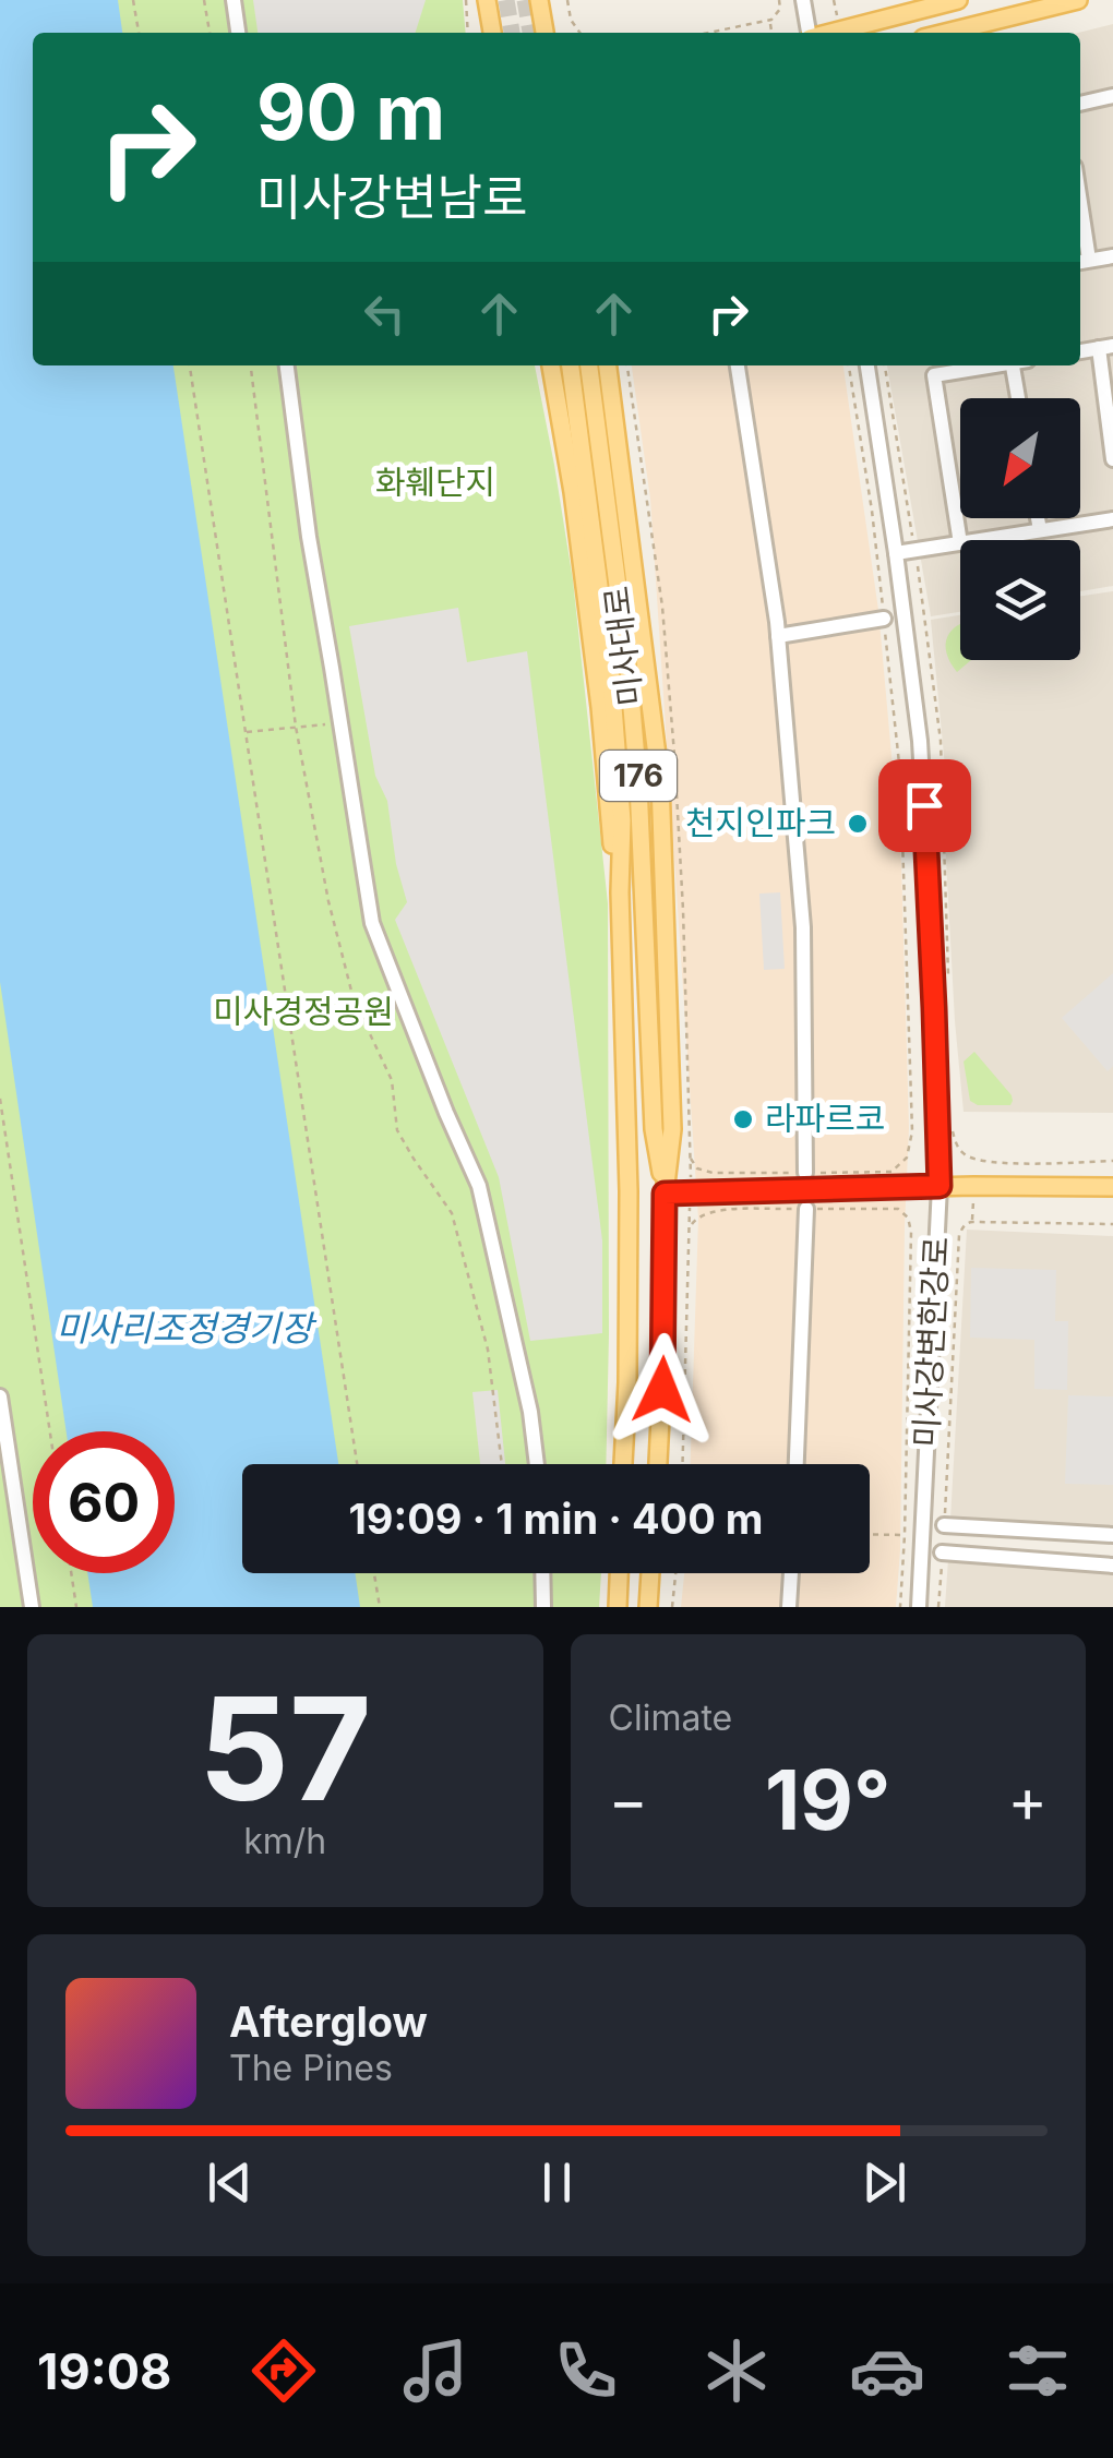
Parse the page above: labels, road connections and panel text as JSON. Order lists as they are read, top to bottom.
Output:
{
  "streets": {
    "main road": ["미사대로", "176"],
    "street": ["미사강변한강로"]
  },
  "water": ["미사리조정경기장"],
  "parks": ["화훼단지", "미사경정공원"],
  "places": ["천지인파크", "라파르코"],
  "north": "bottom left",
  "page": {
    "turn": ["90 m", "미사강변남로"],
    "limit": "60",
    "trip": "19:09 · 1 min · 400 m",
    "tile": [
      ["57", "km/h"],
      "Climate"
    ],
    "heat": ["−", "19°", "+"],
    "song": ["Afterglow", "The Pines"],
    "tabs": "19:08"
  }
}
